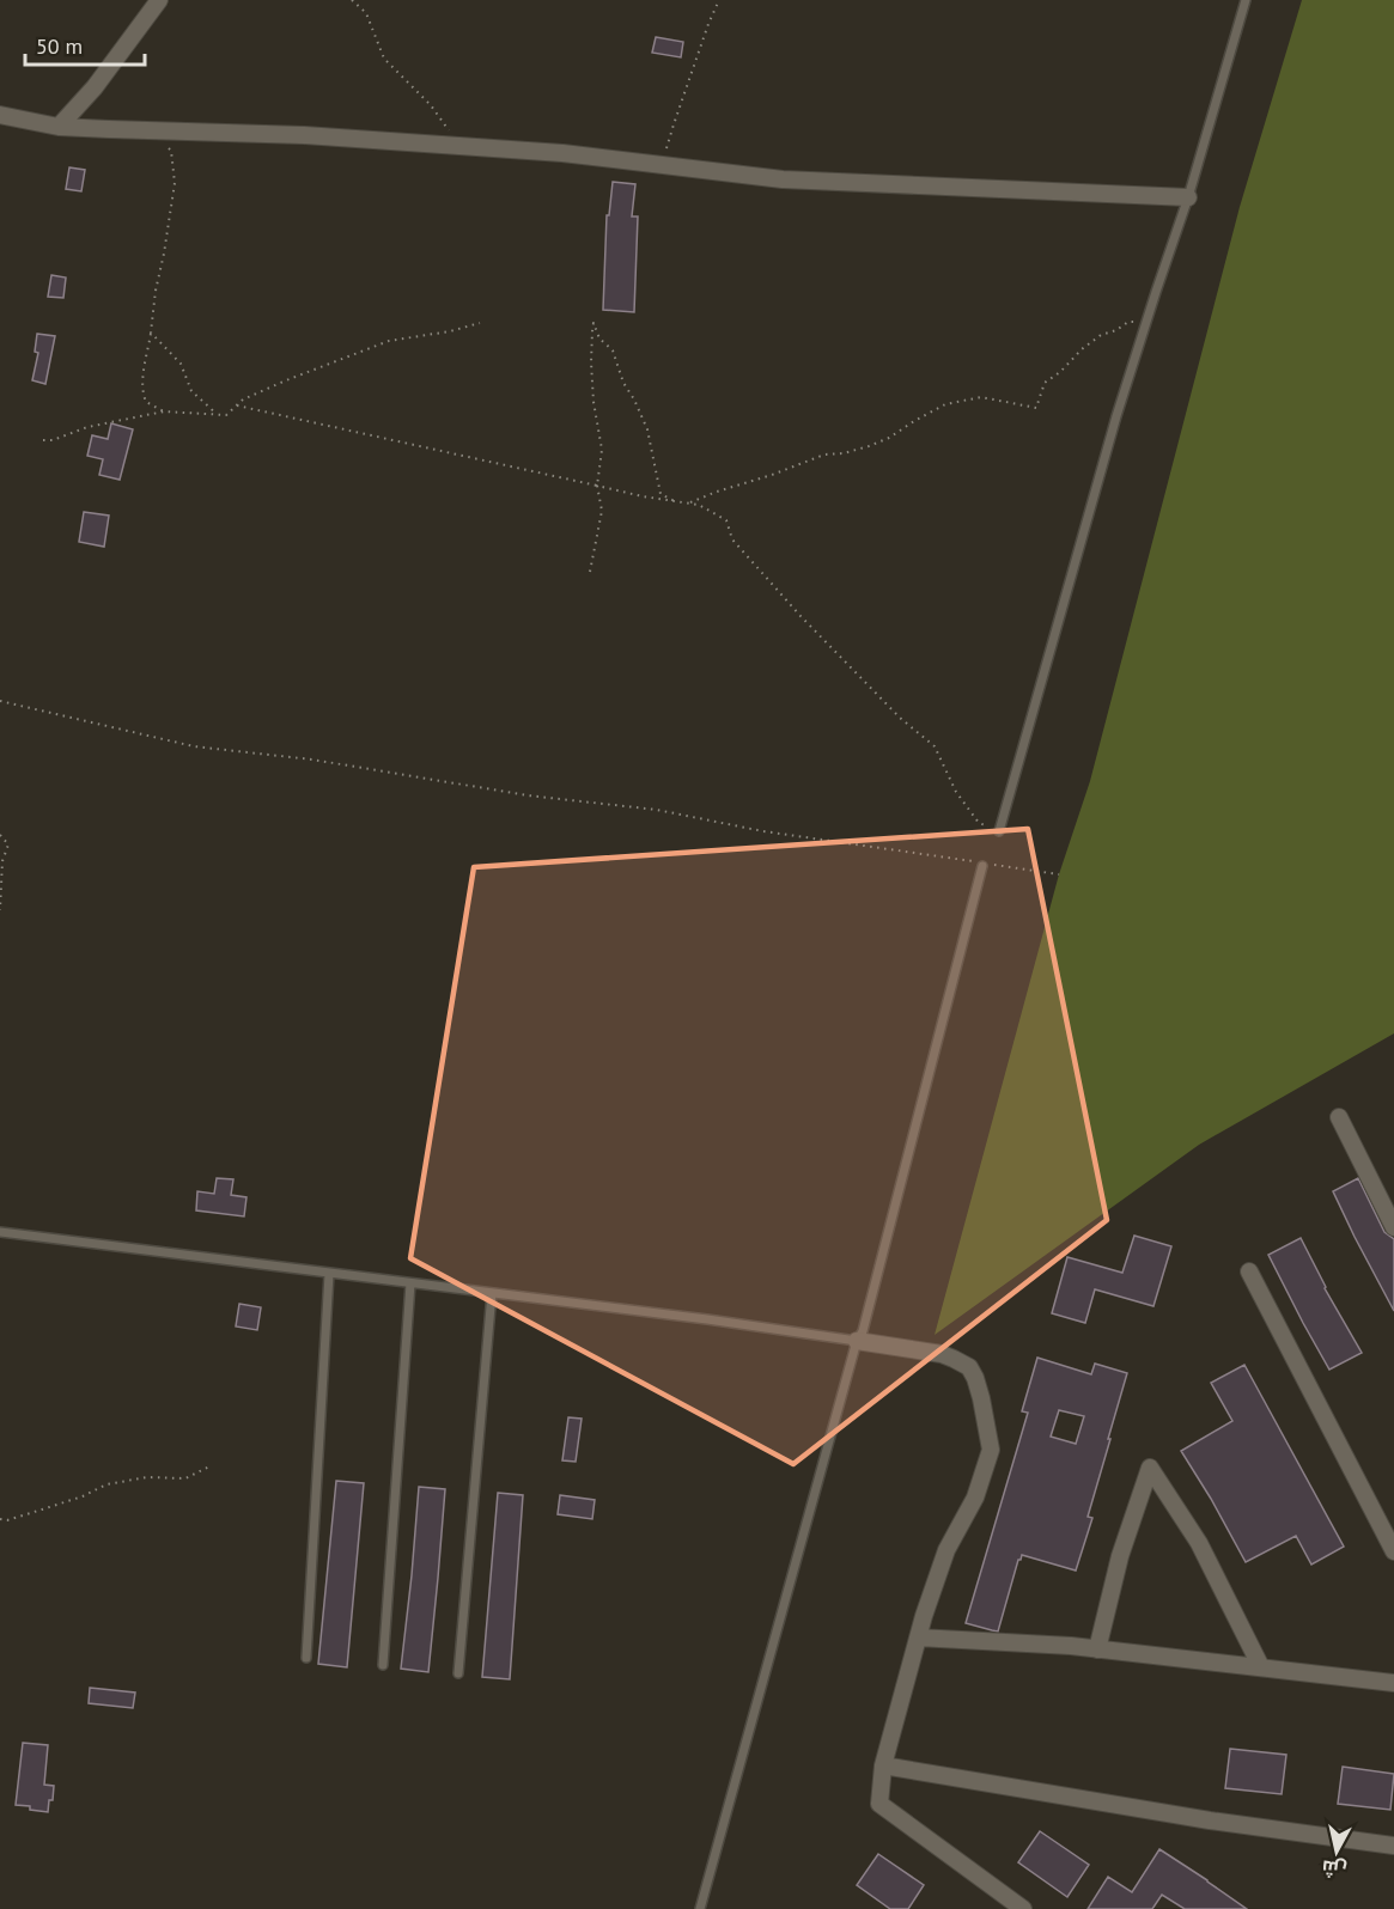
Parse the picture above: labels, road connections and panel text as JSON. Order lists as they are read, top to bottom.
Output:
{
  "scale_bar": "50 m",
  "north": "bottom"
}
